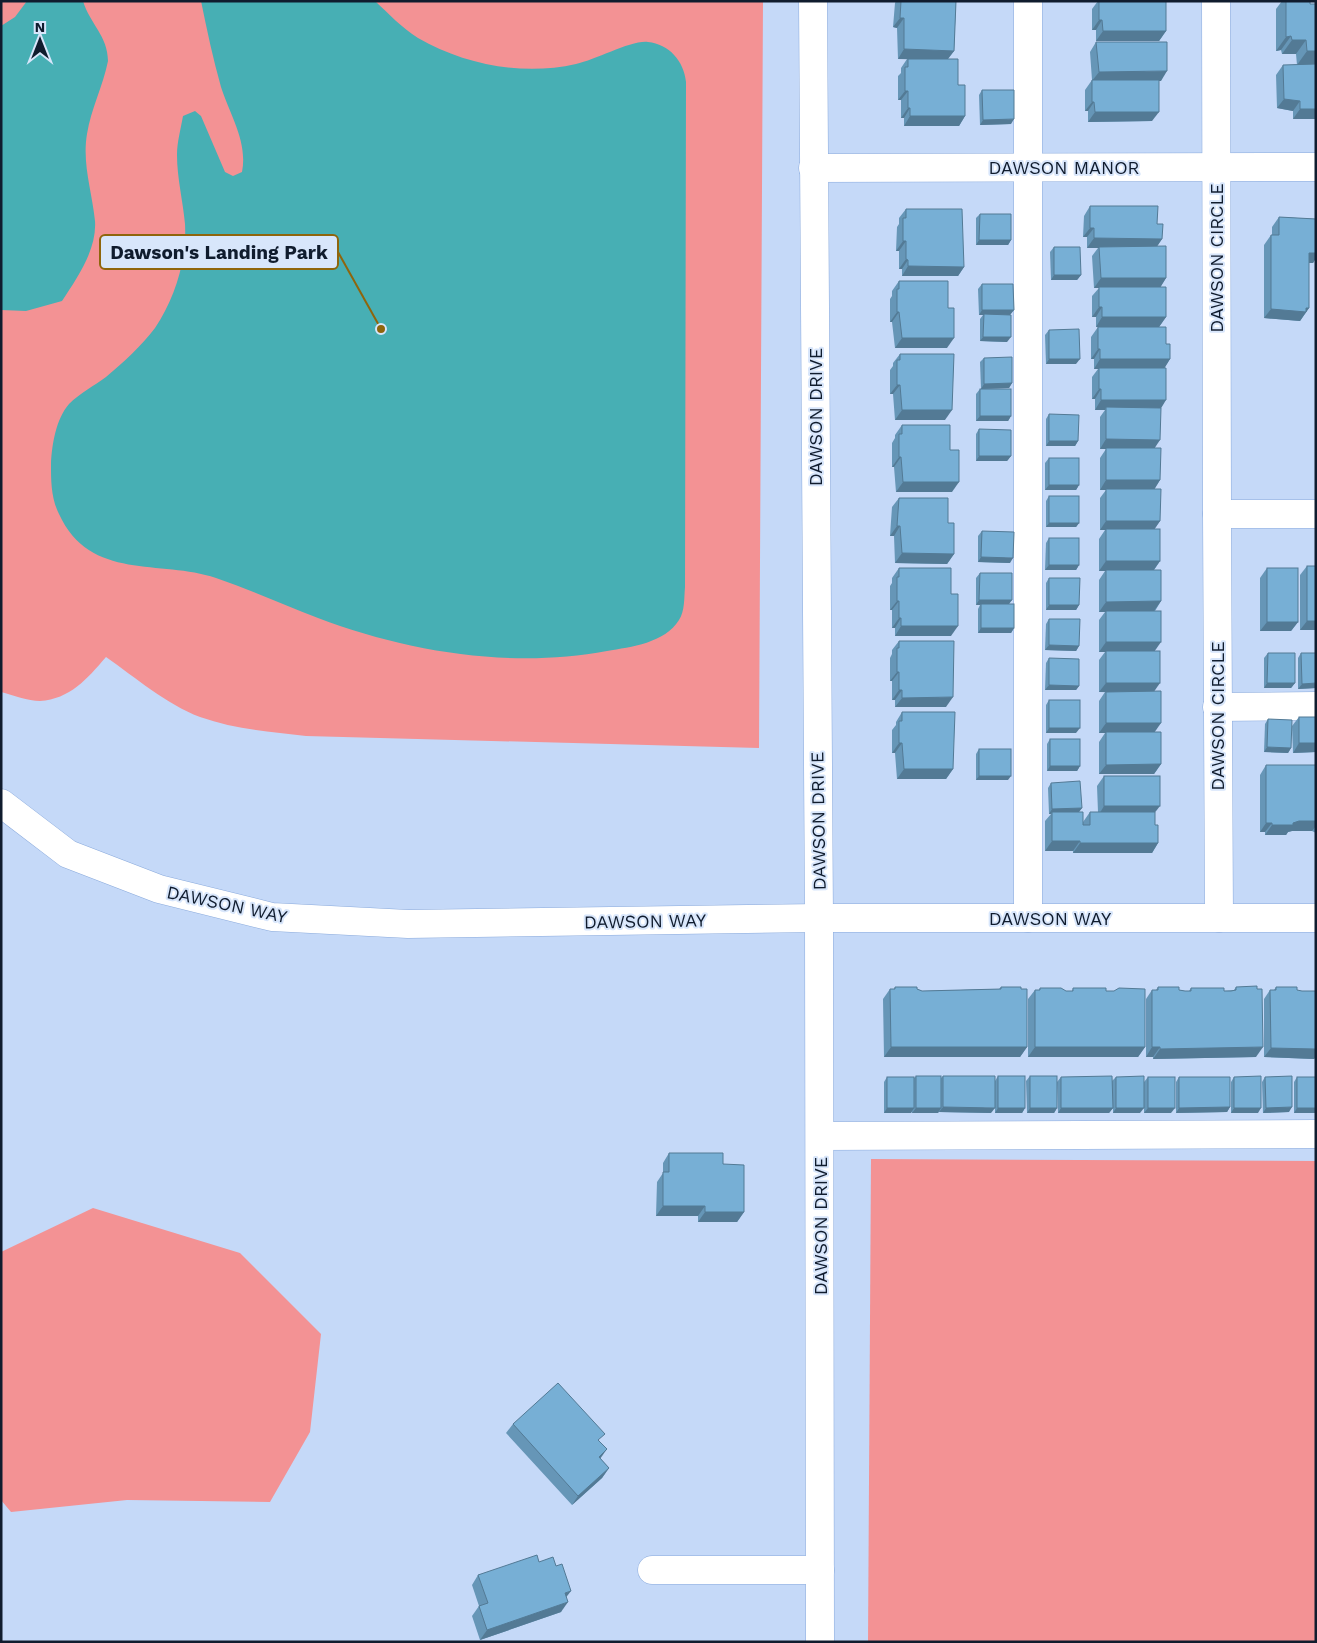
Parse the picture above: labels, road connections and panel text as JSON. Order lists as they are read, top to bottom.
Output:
{
  "streets": {
    "street": [
      "DAWSON MANOR",
      "DAWSON CIRCLE",
      "DAWSON DRIVE",
      "DAWSON WAY"
    ]
  },
  "crossings": [
    ["DAWSON MANOR", "DAWSON CIRCLE"],
    ["DAWSON MANOR", "DAWSON DRIVE"],
    ["DAWSON CIRCLE", "DAWSON WAY"],
    ["DAWSON DRIVE", "DAWSON WAY"]
  ],
  "places": ["Dawson's Landing Park"],
  "north": "top"
}
